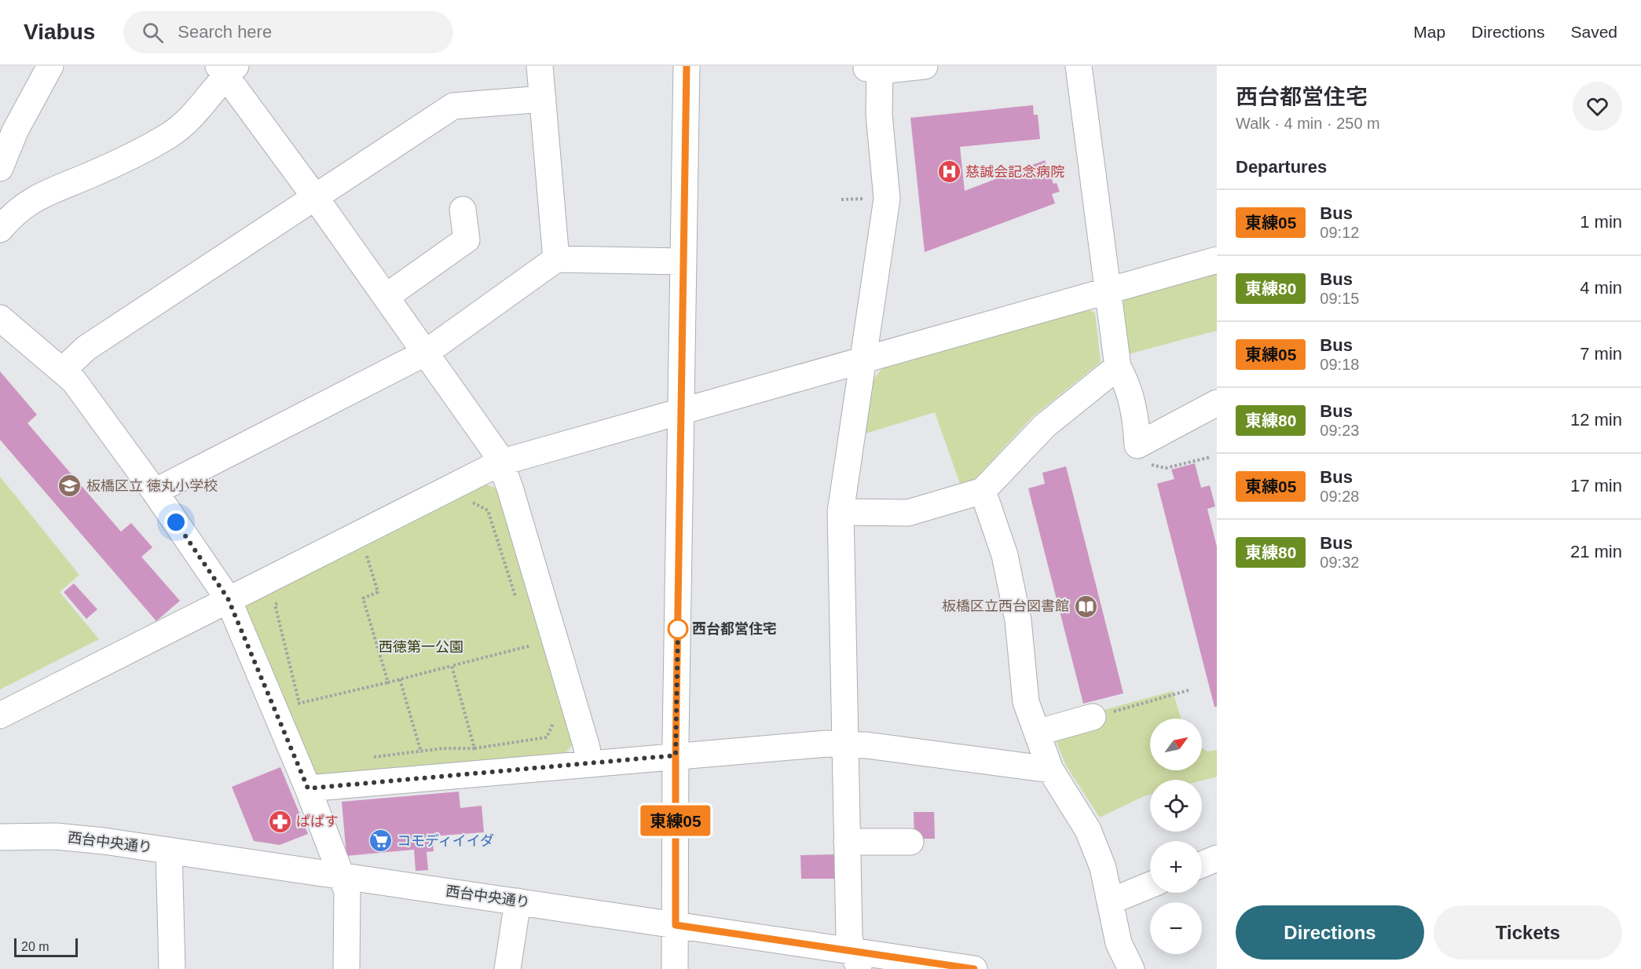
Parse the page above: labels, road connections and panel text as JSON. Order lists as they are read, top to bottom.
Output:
{
  "streets": {
    "street": ["西台中央通り"]
  },
  "parks": ["西徳第一公園"],
  "places": {
    "hospital": ["慈誠会記念病院"],
    "school or university": ["板橋区立 徳丸小学校"],
    "library": ["板橋区立西台図書館"],
    "other": ["西台都営住宅"],
    "pharmacy": ["ぱぱす"],
    "supermarket": ["コモディイイダ"]
  },
  "lines": ["bus line 東練05"],
  "scale_bar": "20 m",
  "north": "top right",
  "page": {
    "header": "Viabus",
    "search": "Search here",
    "nav": ["Map", "Directions", "Saved"],
    "on_map": "東練05",
    "heading": [
      ["西台都営住宅", "Walk · 4 min · 250 m"],
      "Departures"
    ],
    "list": [
      {
        "mark": "東練05",
        "name": "Bus",
        "note": "09:12",
        "value": "1 min"
      },
      {
        "mark": "東練80",
        "name": "Bus",
        "note": "09:15",
        "value": "4 min"
      },
      {
        "mark": "東練05",
        "name": "Bus",
        "note": "09:18",
        "value": "7 min"
      },
      {
        "mark": "東練80",
        "name": "Bus",
        "note": "09:23",
        "value": "12 min"
      },
      {
        "mark": "東練05",
        "name": "Bus",
        "note": "09:28",
        "value": "17 min"
      },
      {
        "mark": "東練80",
        "name": "Bus",
        "note": "09:32",
        "value": "21 min"
      }
    ],
    "map_buttons": ["+", "−"],
    "buttons": ["Directions", "Tickets"],
    "scale": "20 m"
  }
}
